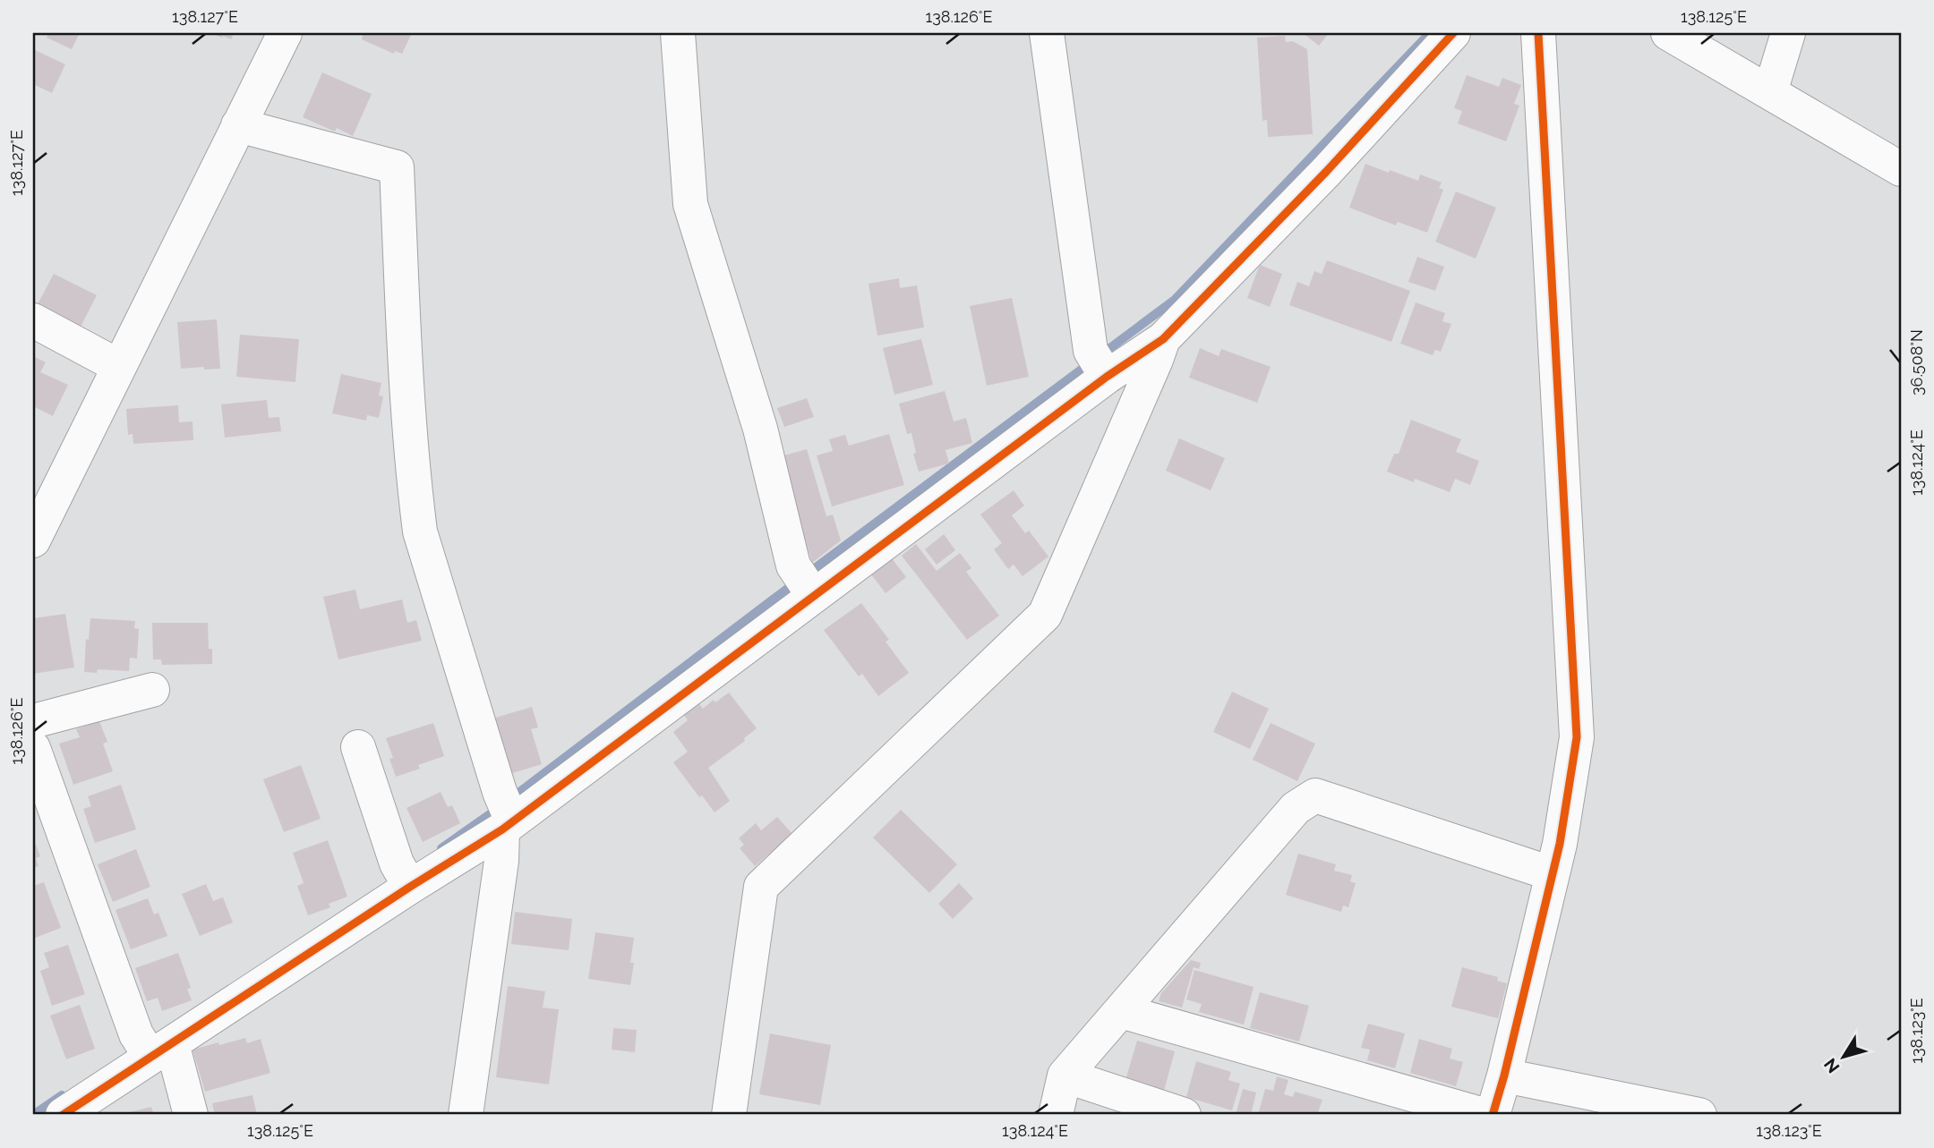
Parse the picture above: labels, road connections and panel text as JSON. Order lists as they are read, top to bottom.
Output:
{
  "north": "bottom left",
  "coordinates": [
    "138.127°E",
    "138.126°E",
    "138.125°E",
    "36.508°N",
    "138.124°E",
    "138.123°E"
  ]
}
